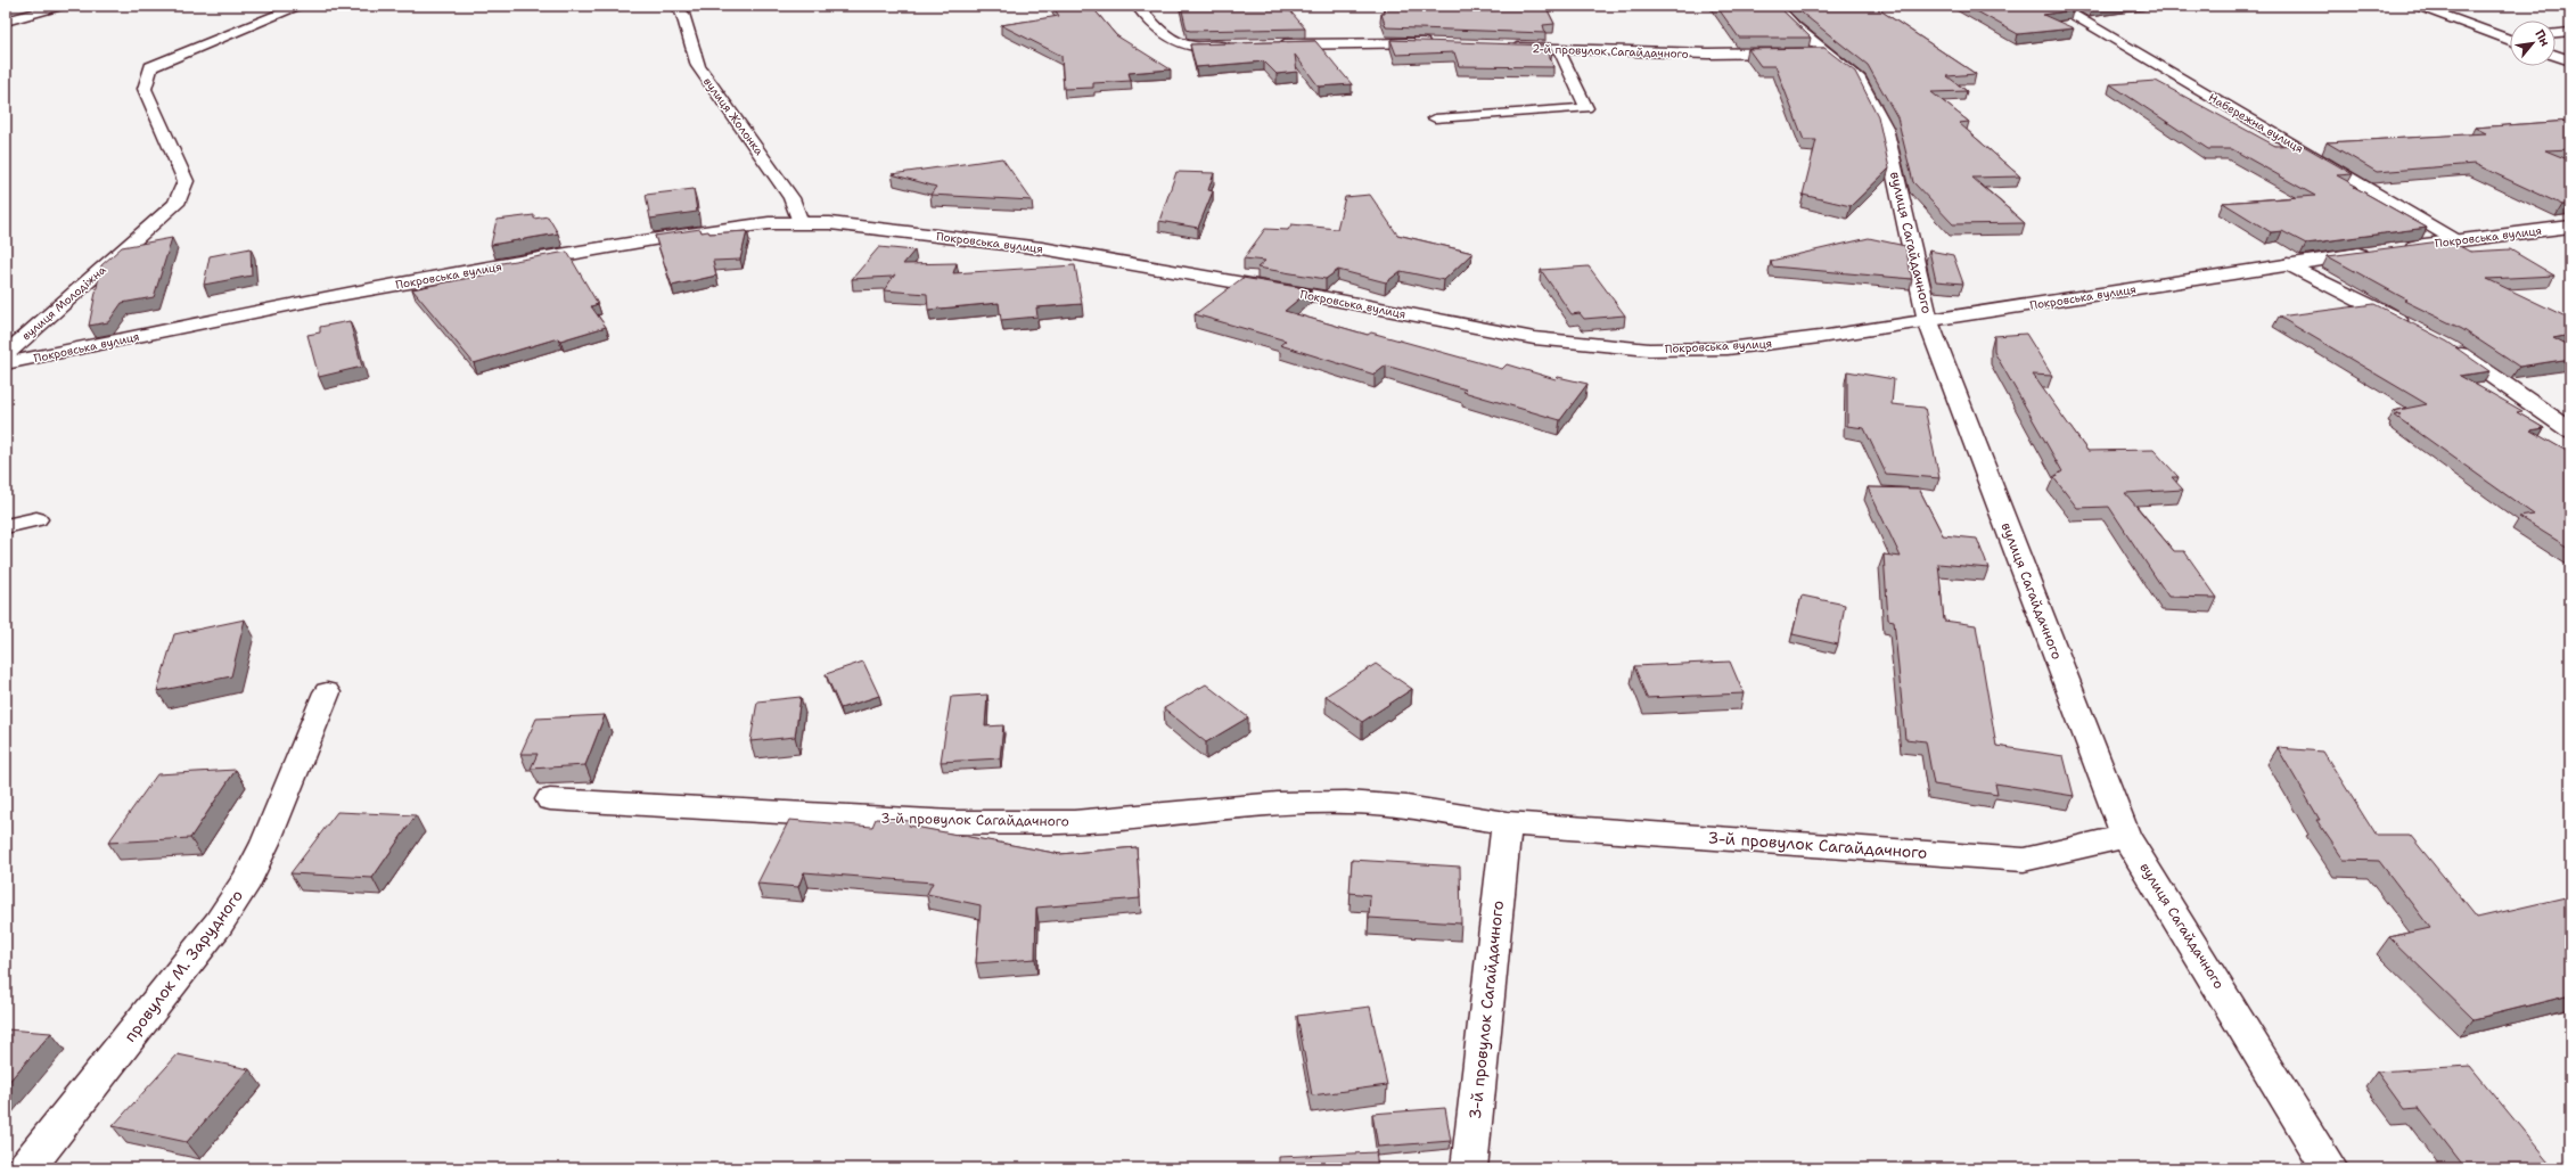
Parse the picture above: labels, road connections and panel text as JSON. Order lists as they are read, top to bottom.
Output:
{
  "streets": {
    "street": [
      "2-й провулок Сагайдачного",
      "вулиця Жолонка",
      "Набережна вулиця",
      "Покровська вулиця",
      "вулиця Сагайдачного",
      "вулиця Молодіжна",
      "3-й провулок Сагайдачного",
      "провулок М. Зарудного"
    ]
  },
  "crossings": [
    ["2-й провулок Сагайдачного", "вулиця Сагайдачного"],
    ["вулиця Жолонка", "Покровська вулиця"],
    ["Набережна вулиця", "Покровська вулиця"],
    ["Покровська вулиця", "вулиця Сагайдачного"],
    ["вулиця Сагайдачного", "3-й провулок Сагайдачного"]
  ],
  "north": "top right"
}
